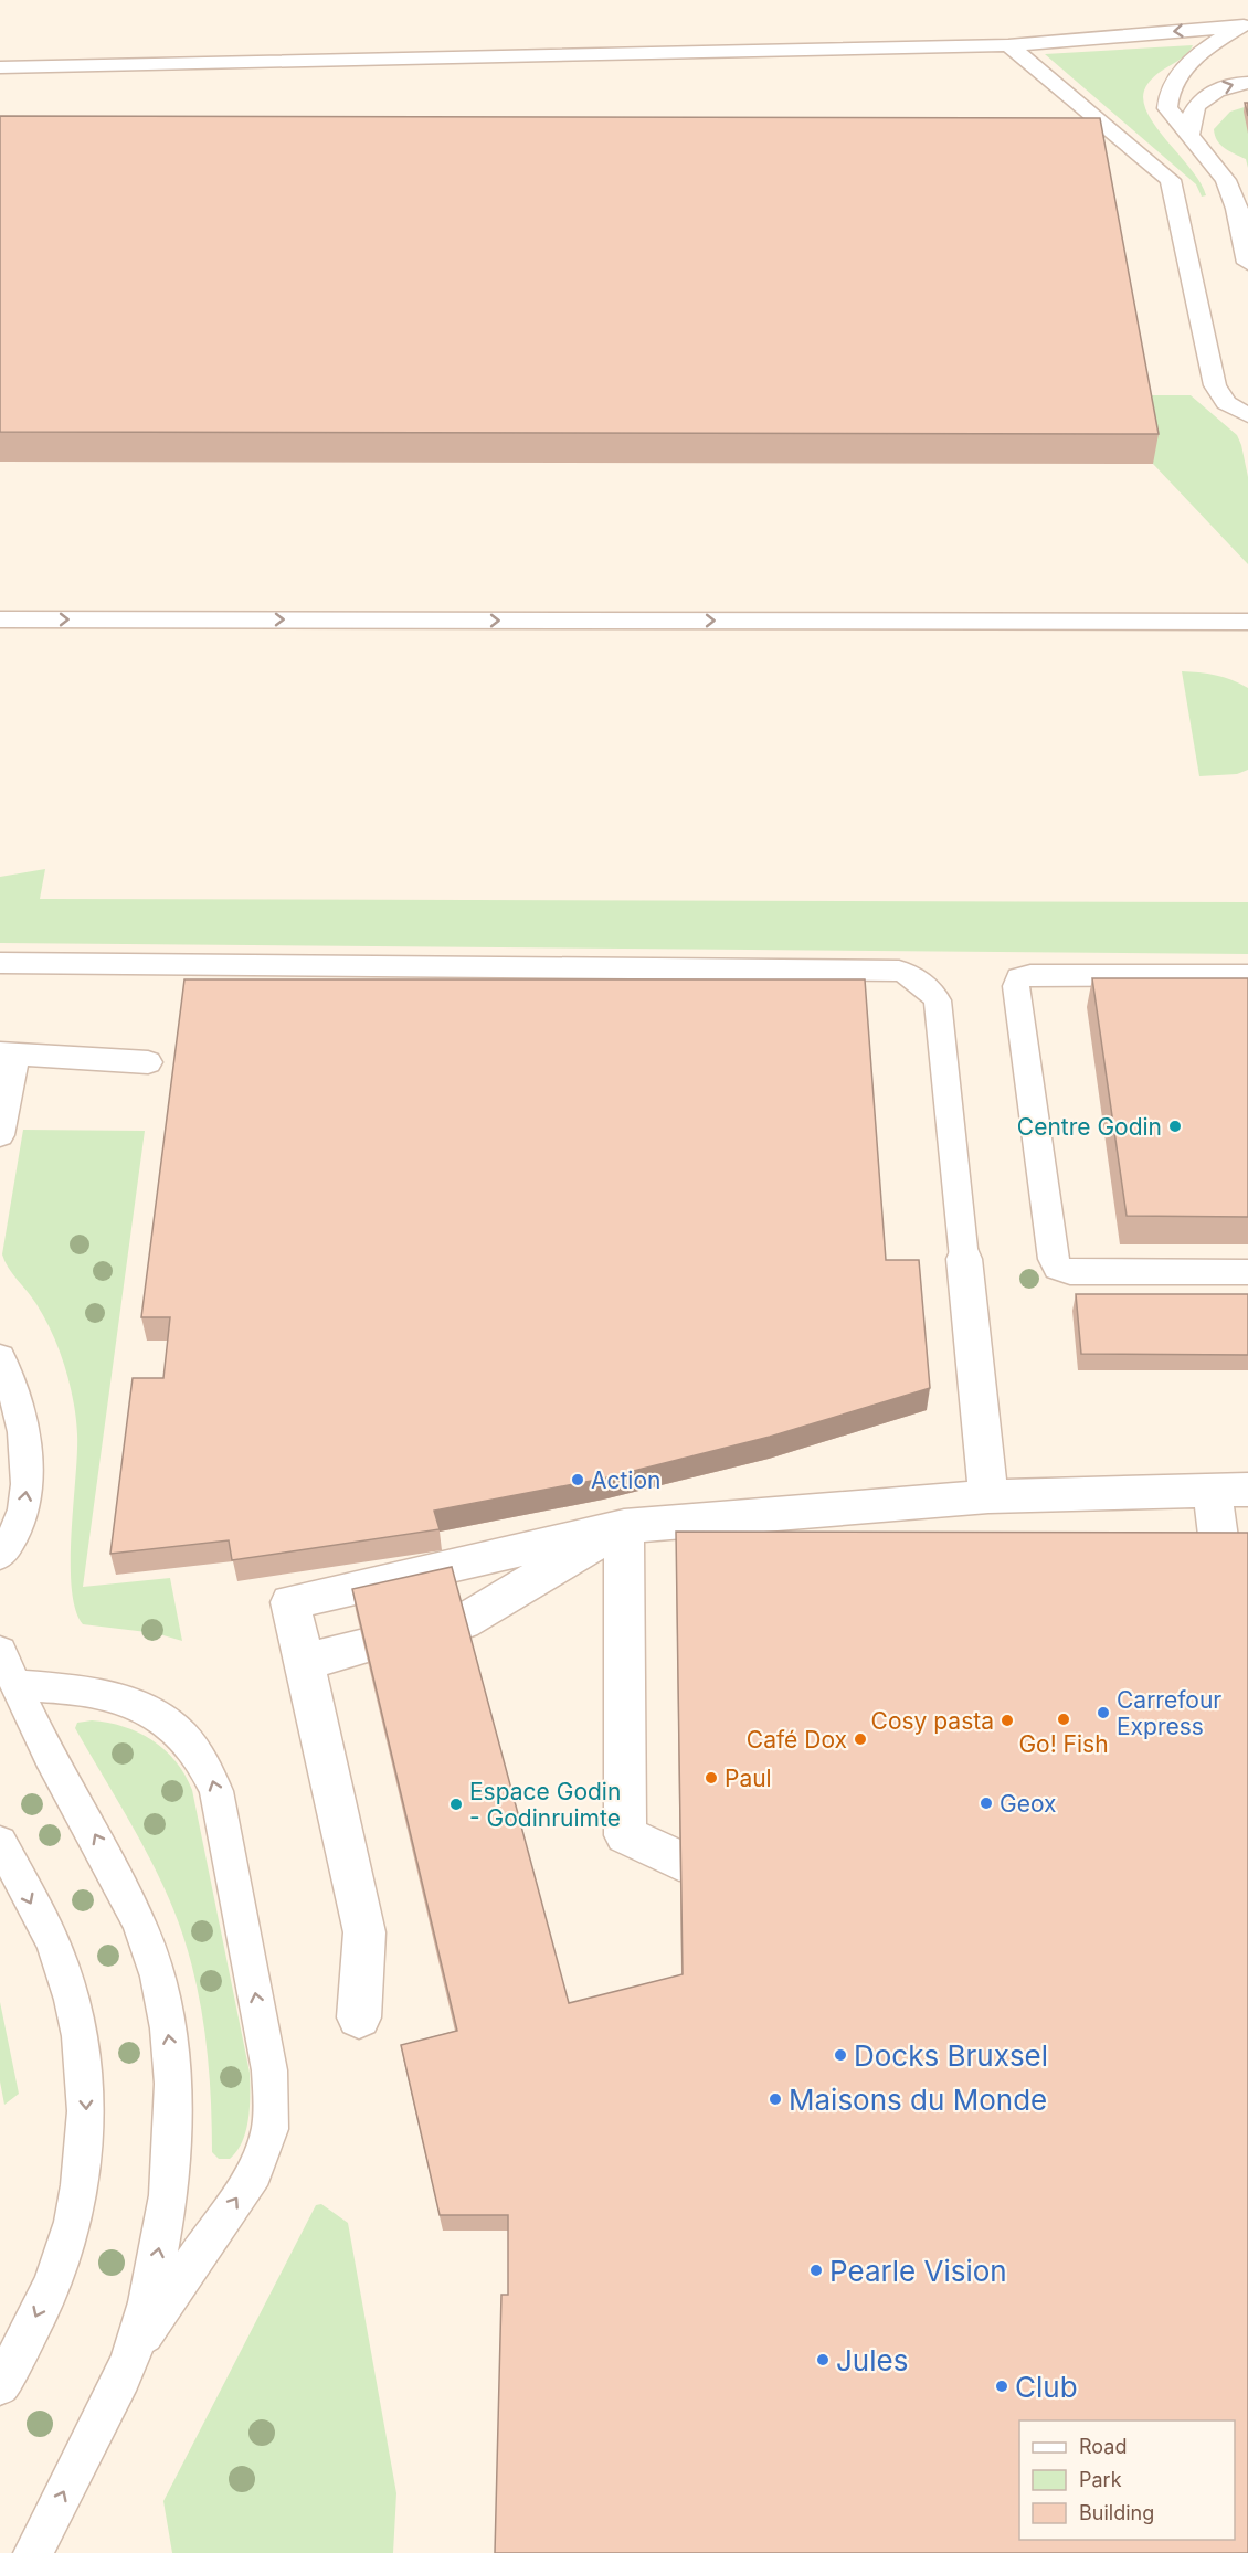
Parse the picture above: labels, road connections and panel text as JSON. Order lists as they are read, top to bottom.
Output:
{
  "places": [
    "Centre Godin",
    "Action",
    "Carrefour Express",
    "Go! Fish",
    "Cosy pasta",
    "Café Dox",
    "Paul",
    "Geox",
    "Espace Godin - Godinruimte",
    "Docks Bruxsel",
    "Maisons du Monde",
    "Pearle Vision",
    "Jules",
    "Club"
  ],
  "legend": ["Road", "Park", "Building"]
}
